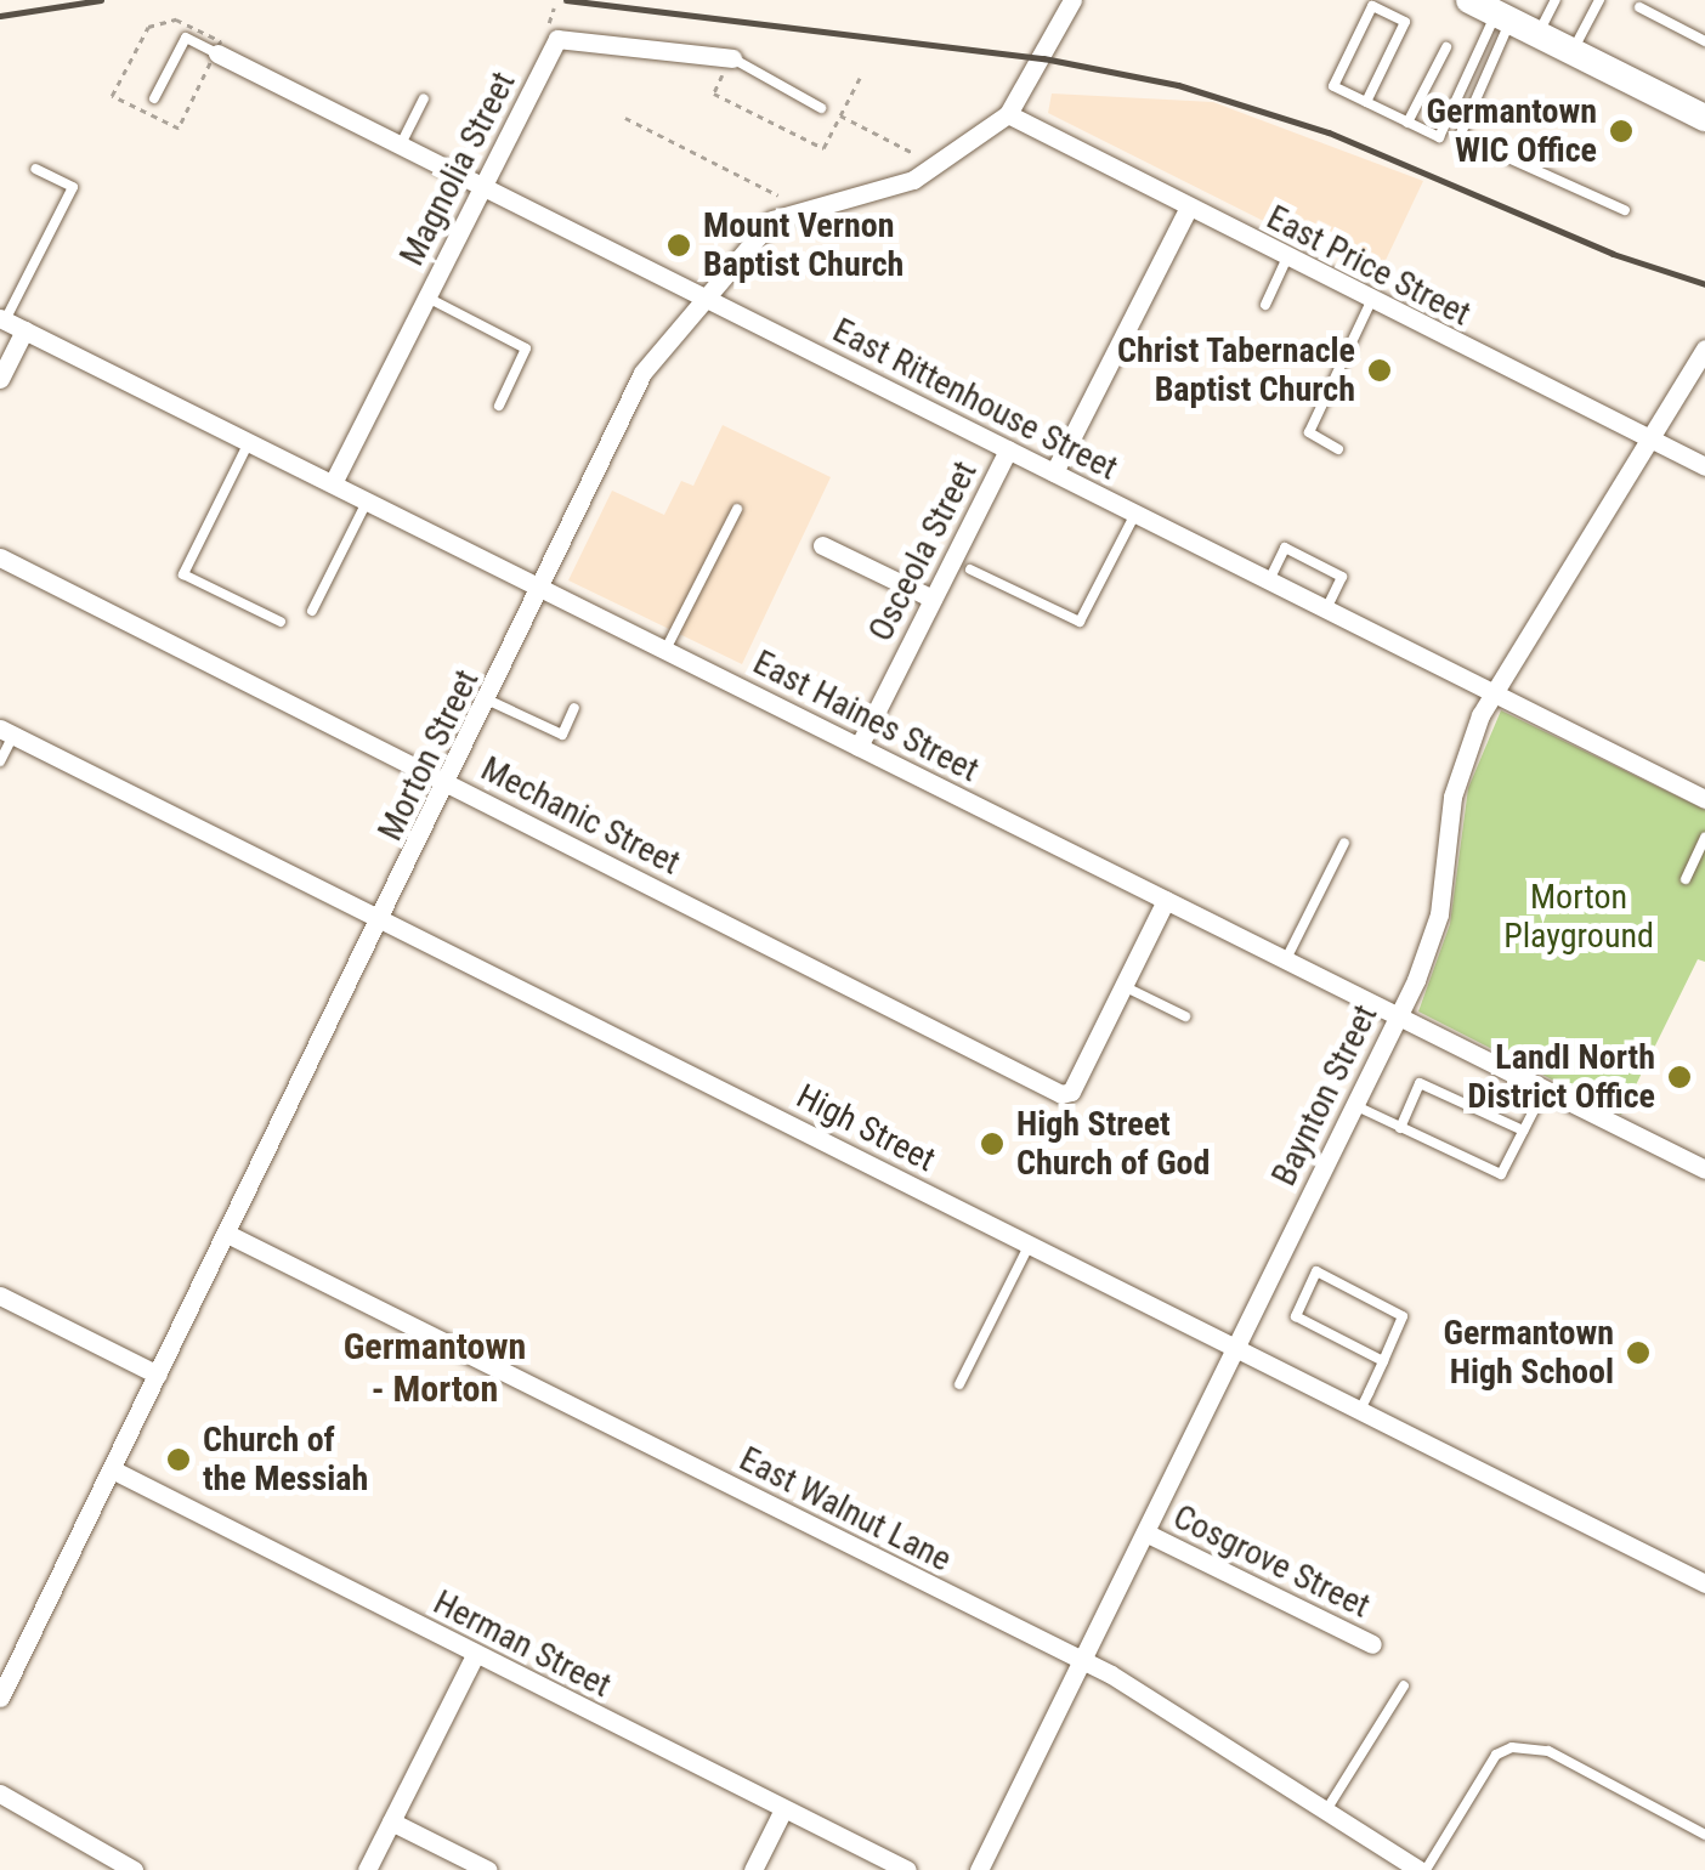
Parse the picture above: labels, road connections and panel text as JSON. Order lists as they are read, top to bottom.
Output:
{
  "streets": {
    "street": [
      "Magnolia Street",
      "East Price Street",
      "East Rittenhouse Street",
      "Osceola Street",
      "East Haines Street",
      "Morton Street",
      "Mechanic Street",
      "Baynton Street",
      "High Street",
      "East Walnut Lane",
      "Cosgrove Street",
      "Herman Street"
    ]
  },
  "crossings": [
    ["Magnolia Street", "East Rittenhouse Street"],
    ["Magnolia Street", "East Haines Street"],
    ["East Price Street", "Morton Street"],
    ["East Price Street", "Baynton Street"],
    ["East Rittenhouse Street", "Osceola Street"],
    ["East Rittenhouse Street", "Morton Street"],
    ["East Rittenhouse Street", "Baynton Street"],
    ["Osceola Street", "East Haines Street"],
    ["East Haines Street", "Morton Street"],
    ["East Haines Street", "Baynton Street"],
    ["Morton Street", "Mechanic Street"],
    ["Morton Street", "High Street"],
    ["Morton Street", "East Walnut Lane"],
    ["Morton Street", "Herman Street"],
    ["Baynton Street", "High Street"],
    ["Baynton Street", "East Walnut Lane"],
    ["Baynton Street", "Cosgrove Street"]
  ],
  "districts": ["Germantown - Morton"],
  "parks": ["Morton Playground"],
  "places": [
    "Germantown WIC Office",
    "Mount Vernon Baptist Church",
    "Christ Tabernacle Baptist Church",
    "LandI North District Office",
    "High Street Church of God",
    "Germantown High School",
    "Church of the Messiah"
  ]
}
